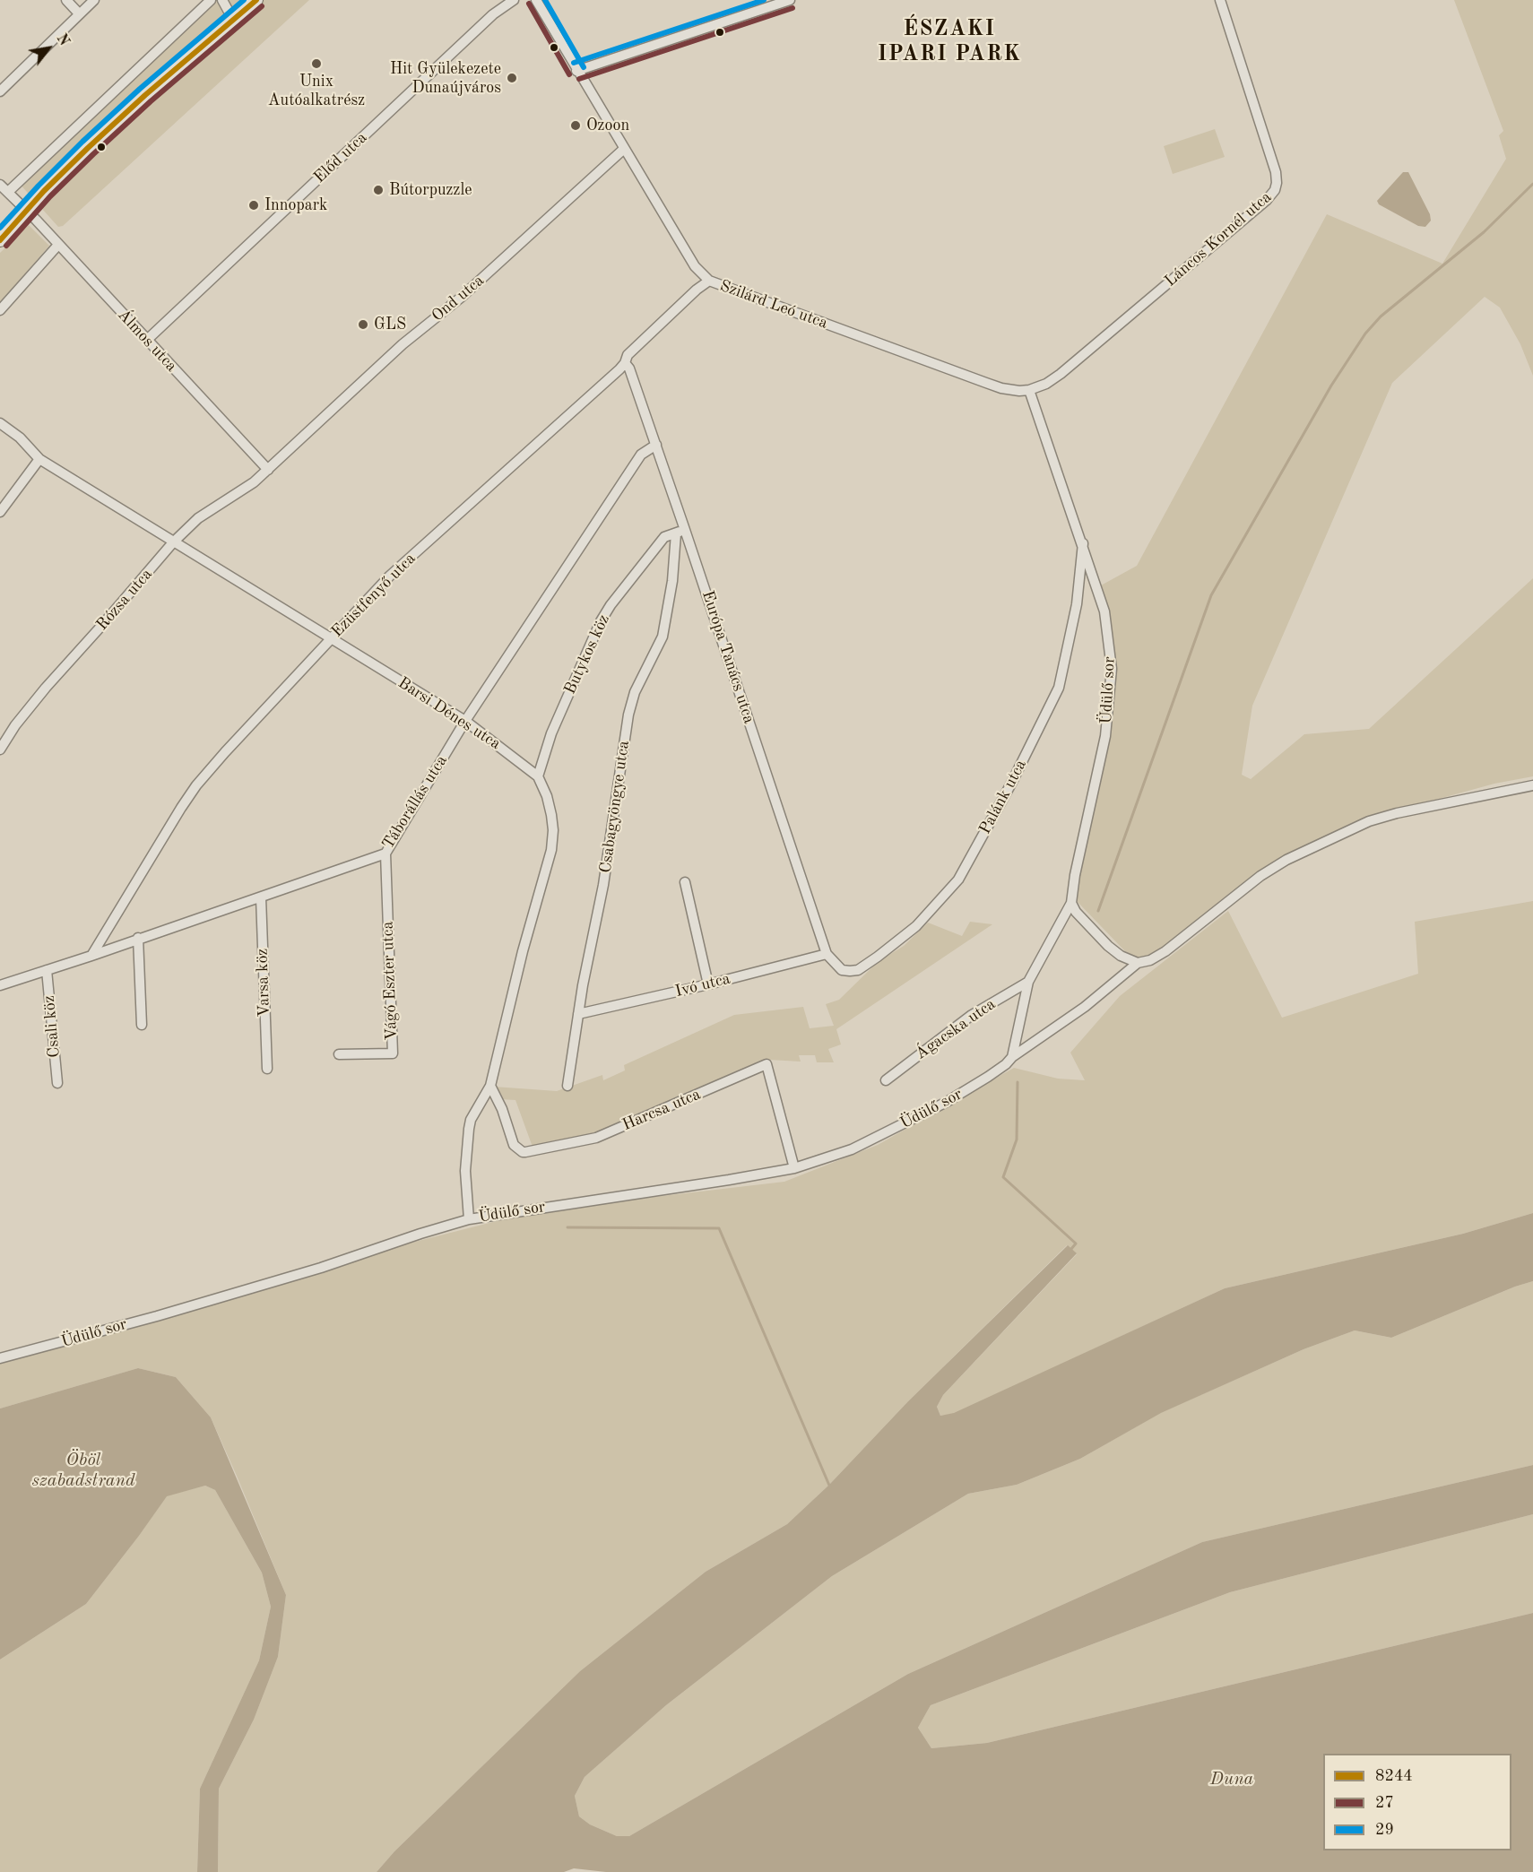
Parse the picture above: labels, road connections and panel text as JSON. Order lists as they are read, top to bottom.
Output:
{
  "streets": {
    "street": [
      "Előd utca",
      "Láncos Kornél utca",
      "Ond utca",
      "Szilárd Leó utca",
      "Álmos utca",
      "Ezüstfenyő utca",
      "Rózsa utca",
      "Butykos köz",
      "Európa Tanács utca",
      "Üdülő sor",
      "Barsi Dénes utca",
      "Palánk utca",
      "Táborállás utca",
      "Csabagyöngye utca",
      "Vágó Eszter utca",
      "Varsa köz",
      "Ivó utca",
      "Csali köz",
      "Ágacska utca",
      "Harcsa utca"
    ]
  },
  "crossings": [
    ["Előd utca", "Álmos utca"],
    ["Láncos Kornél utca", "Szilárd Leó utca"],
    ["Láncos Kornél utca", "Üdülő sor"],
    ["Ond utca", "Szilárd Leó utca"],
    ["Ond utca", "Álmos utca"],
    ["Ond utca", "Rózsa utca"],
    ["Szilárd Leó utca", "Ezüstfenyő utca"],
    ["Szilárd Leó utca", "Üdülő sor"],
    ["Álmos utca", "Rózsa utca"],
    ["Ezüstfenyő utca", "Európa Tanács utca"],
    ["Ezüstfenyő utca", "Barsi Dénes utca"],
    ["Ezüstfenyő utca", "Táborállás utca"],
    ["Rózsa utca", "Barsi Dénes utca"],
    ["Butykos köz", "Európa Tanács utca"],
    ["Butykos köz", "Barsi Dénes utca"],
    ["Butykos köz", "Csabagyöngye utca"],
    ["Európa Tanács utca", "Palánk utca"],
    ["Európa Tanács utca", "Táborállás utca"],
    ["Európa Tanács utca", "Csabagyöngye utca"],
    ["Európa Tanács utca", "Ivó utca"],
    ["Üdülő sor", "Palánk utca"],
    ["Üdülő sor", "Ágacska utca"],
    ["Üdülő sor", "Harcsa utca"],
    ["Barsi Dénes utca", "Táborállás utca"],
    ["Palánk utca", "Ivó utca"],
    ["Táborállás utca", "Vágó Eszter utca"],
    ["Táborállás utca", "Varsa köz"],
    ["Táborállás utca", "Csali köz"],
    ["Csabagyöngye utca", "Ivó utca"]
  ],
  "districts": ["ÉSZAKI IPARI PARK"],
  "water": ["Öböl szabadstrand", "Duna"],
  "places": [
    "Unix Autóalkatrész",
    "Hit Gyülekezete Dunaújváros",
    "Ozoon",
    "Bútorpuzzle",
    "Innopark",
    "GLS"
  ],
  "lines": ["transit line 8244", "transit line 29", "transit line 27"],
  "legend": ["8244", "27", "29"],
  "north": "top right"
}
